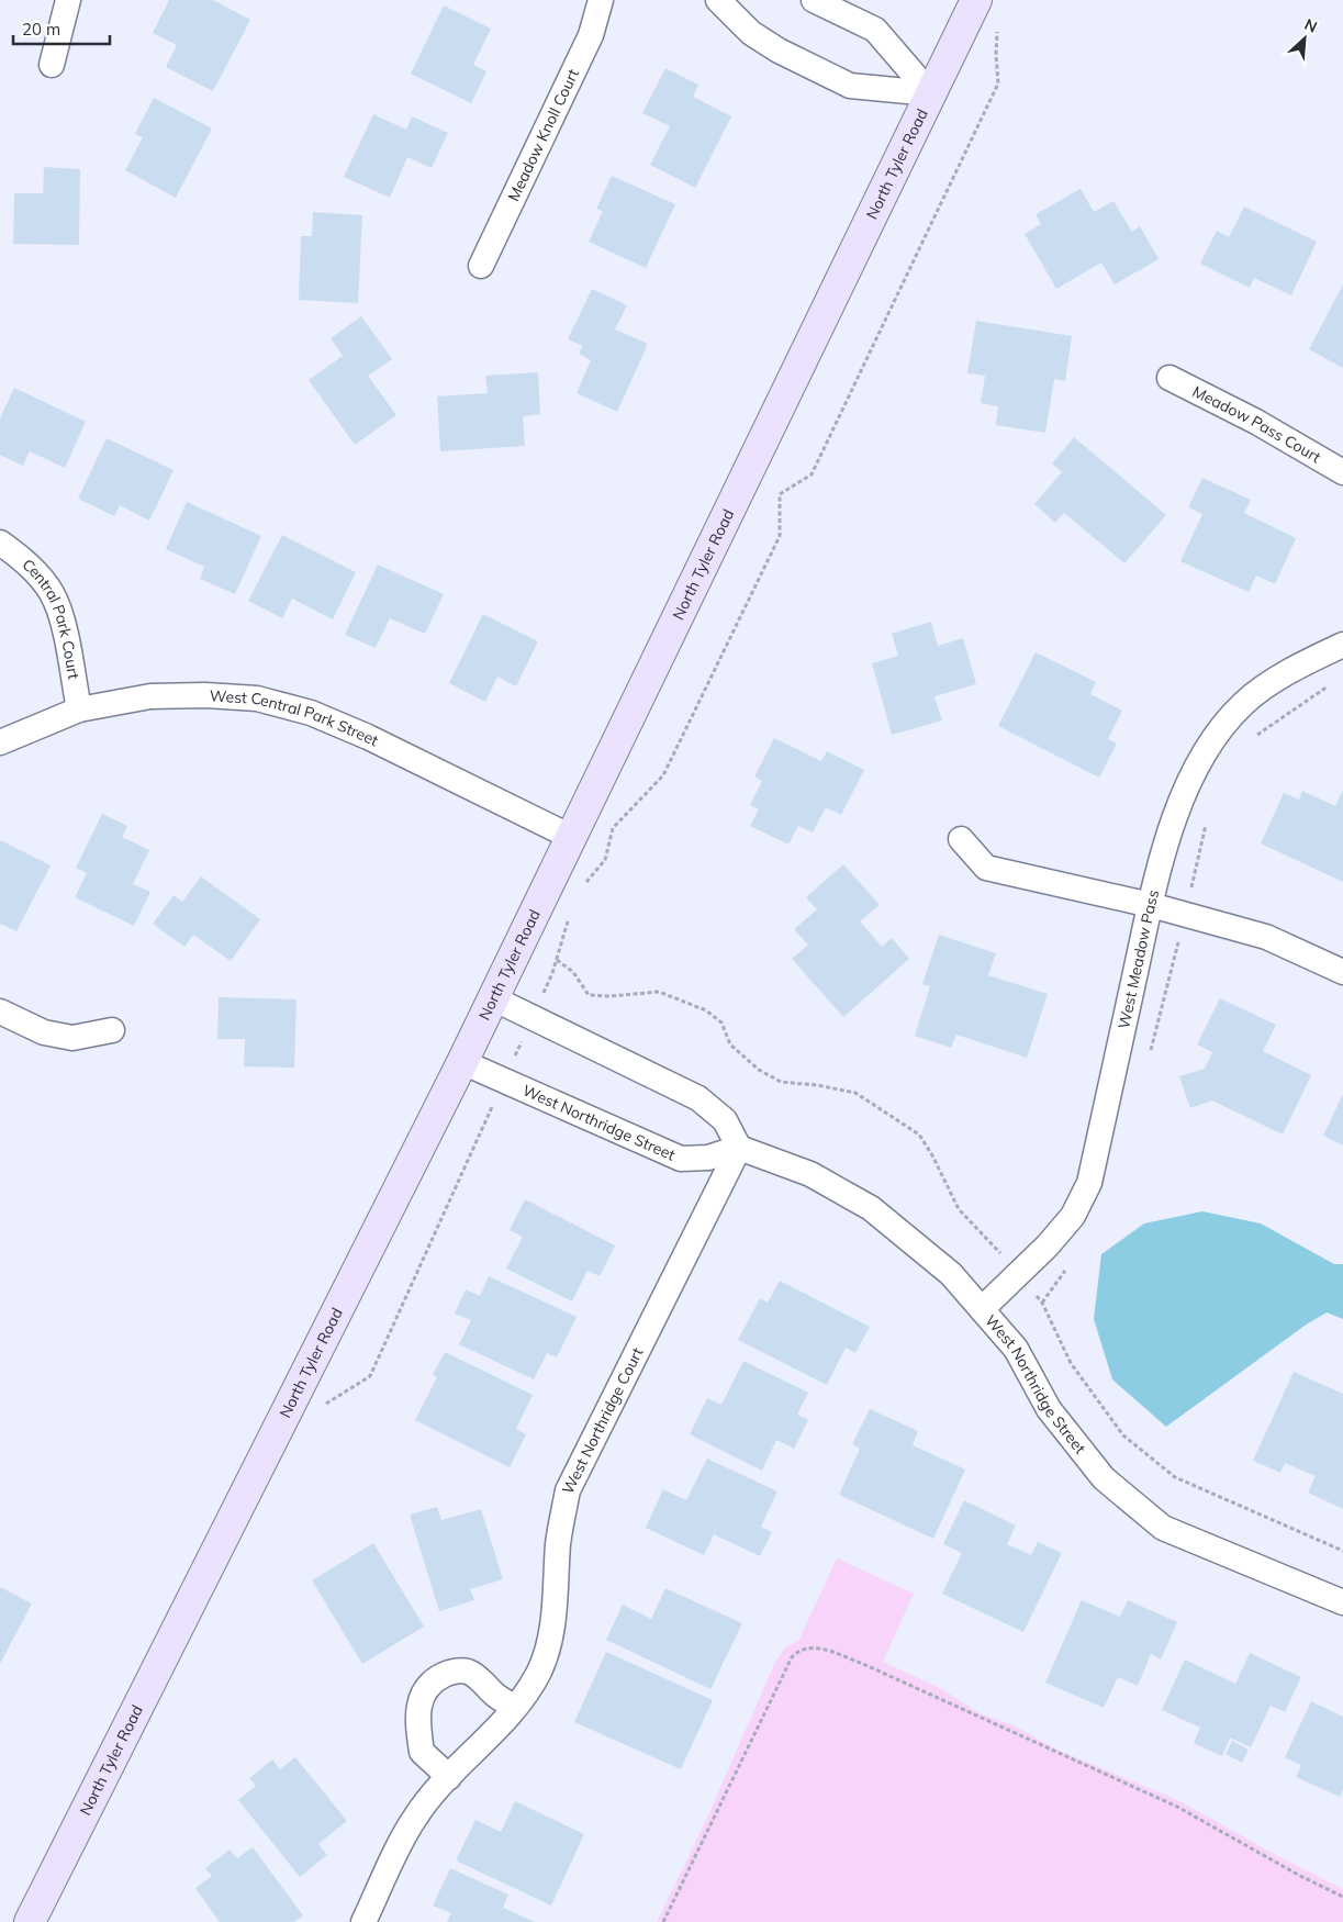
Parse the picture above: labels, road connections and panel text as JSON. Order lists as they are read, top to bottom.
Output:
{
  "streets": {
    "main road": ["North Tyler Road"],
    "street": [
      "Meadow Knoll Court",
      "Meadow Pass Court",
      "Central Park Court",
      "West Central Park Street",
      "West Meadow Pass",
      "West Northridge Street",
      "West Northridge Court"
    ]
  },
  "crossings": [
    ["North Tyler Road", "West Central Park Street"],
    ["North Tyler Road", "West Northridge Street"],
    ["Central Park Court", "West Central Park Street"],
    ["West Meadow Pass", "West Northridge Street"],
    ["West Northridge Street", "West Northridge Court"]
  ],
  "scale_bar": "20 m",
  "north": "top right"
}
